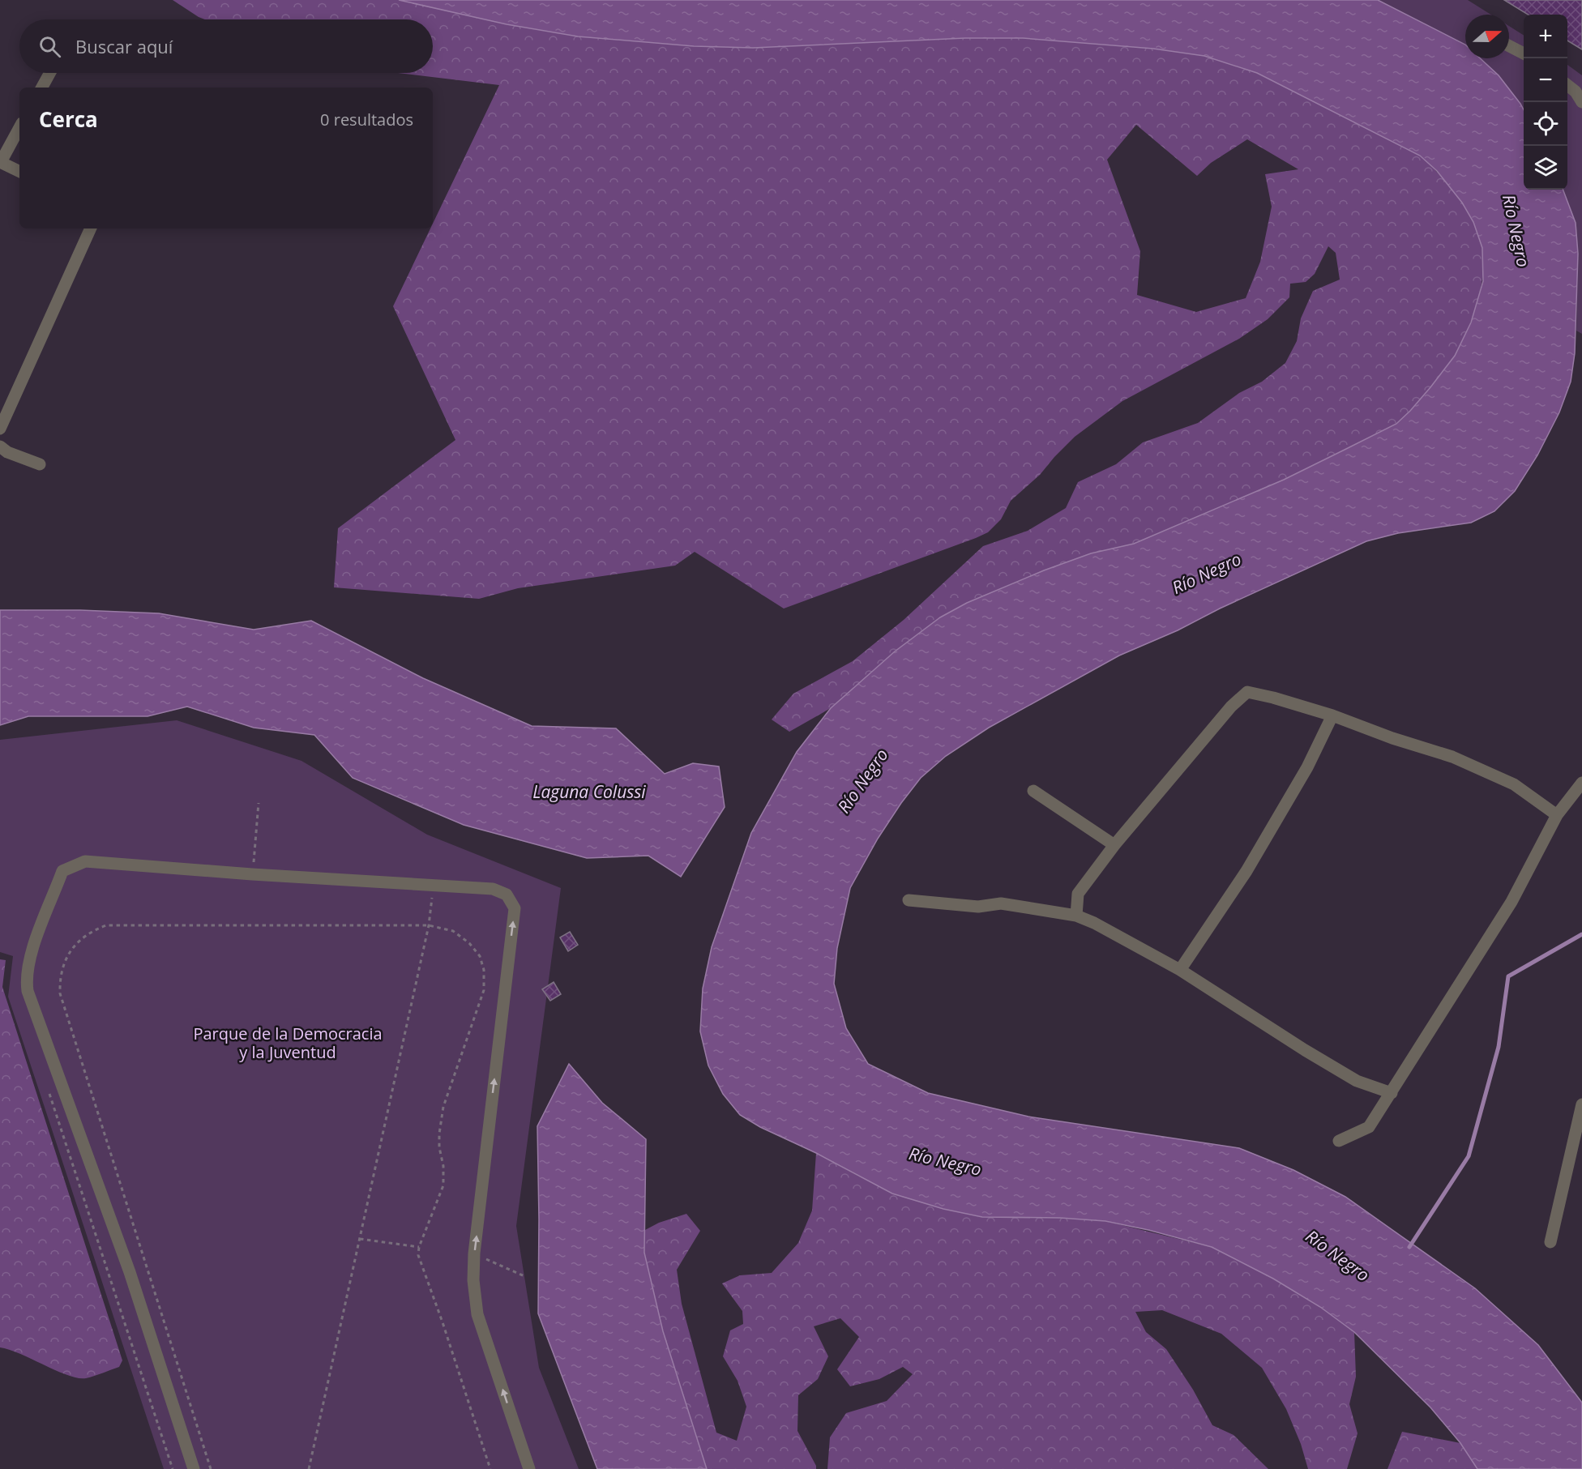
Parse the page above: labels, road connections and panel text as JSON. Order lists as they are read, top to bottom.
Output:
{
  "water": ["Río Negro", "Laguna Colussi"],
  "parks": ["Parque de la Democracia y la Juventud"],
  "north": "right",
  "page": {
    "map_buttons": ["+", "−"],
    "search": "Buscar aquí",
    "heading": ["Cerca", "0 resultados"]
  }
}
